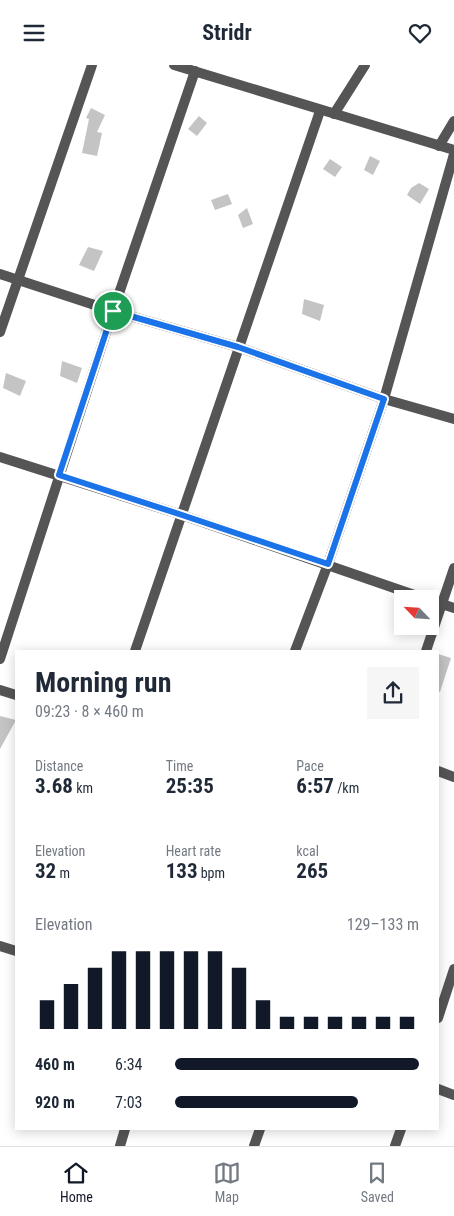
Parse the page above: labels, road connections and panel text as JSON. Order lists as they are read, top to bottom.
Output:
{
  "north": "top left",
  "page": {
    "header": "Stridr",
    "heading": ["Morning run", "09:23 · 8 × 460 m"],
    "stats": [
      ["Distance", "3.68 km"],
      ["Time", "25:35"],
      ["Pace", "6:57 /km"],
      ["Elevation", "32 m"],
      ["Heart rate", "133 bpm"],
      ["kcal", "265"]
    ],
    "chart": ["Elevation", "129–133 m"],
    "list": [
      {
        "name": "460 m",
        "note": "6:34"
      },
      {
        "name": "920 m",
        "note": "7:03"
      }
    ],
    "tabs": ["Home", "Map", "Saved"]
  }
}
